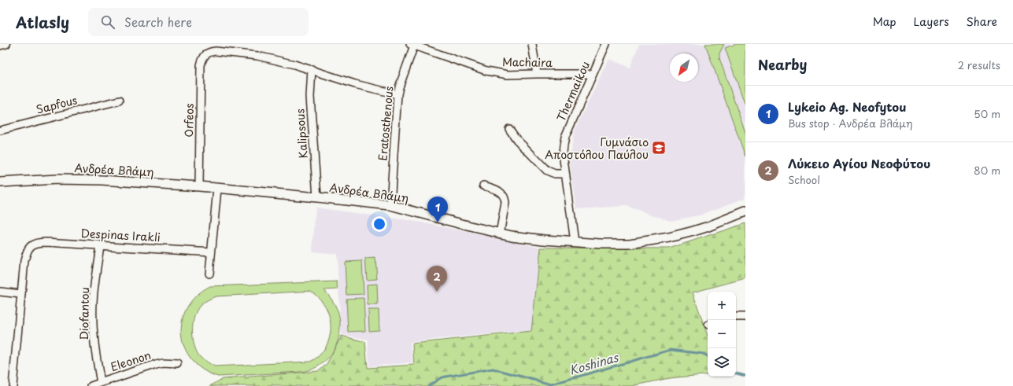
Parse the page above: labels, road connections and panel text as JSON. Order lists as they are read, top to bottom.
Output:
{
  "streets": {
    "street": [
      "Machaira",
      "Thermaikou",
      "Sapfous",
      "Orfeos",
      "Eratosthenous",
      "Kalipsous",
      "Ανδρέα Βλάμη",
      "Despinas Irakli",
      "Diofantou",
      "Eleonon"
    ]
  },
  "crossings": [
    ["Machaira", "Thermaikou"],
    ["Machaira", "Eratosthenous"],
    ["Thermaikou", "Ανδρέα Βλάμη"],
    ["Orfeos", "Kalipsous"],
    ["Orfeos", "Ανδρέα Βλάμη"],
    ["Eratosthenous", "Ανδρέα Βλάμη"],
    ["Kalipsous", "Ανδρέα Βλάμη"],
    ["Despinas Irakli", "Diofantou"],
    ["Diofantou", "Eleonon"]
  ],
  "water": ["Koshinas"],
  "places": {
    "school or university": ["Γυμνάσιο Αποστόλου Παύλου"]
  },
  "north": "bottom left",
  "page": {
    "header": "Atlasly",
    "search": "Search here",
    "nav": ["Map", "Layers", "Share"],
    "heading": ["Nearby", "2 results"],
    "list": [
      {
        "mark": "1",
        "name": "Lykeio Ag. Neofytou",
        "note": "Bus stop · Ανδρέα Βλάμη",
        "value": "50 m"
      },
      {
        "mark": "2",
        "name": "Λύκειο Αγίου Νεοφύτου",
        "note": "School",
        "value": "80 m"
      }
    ],
    "pins": ["1", "2"],
    "map_buttons": ["+", "−"]
  }
}
